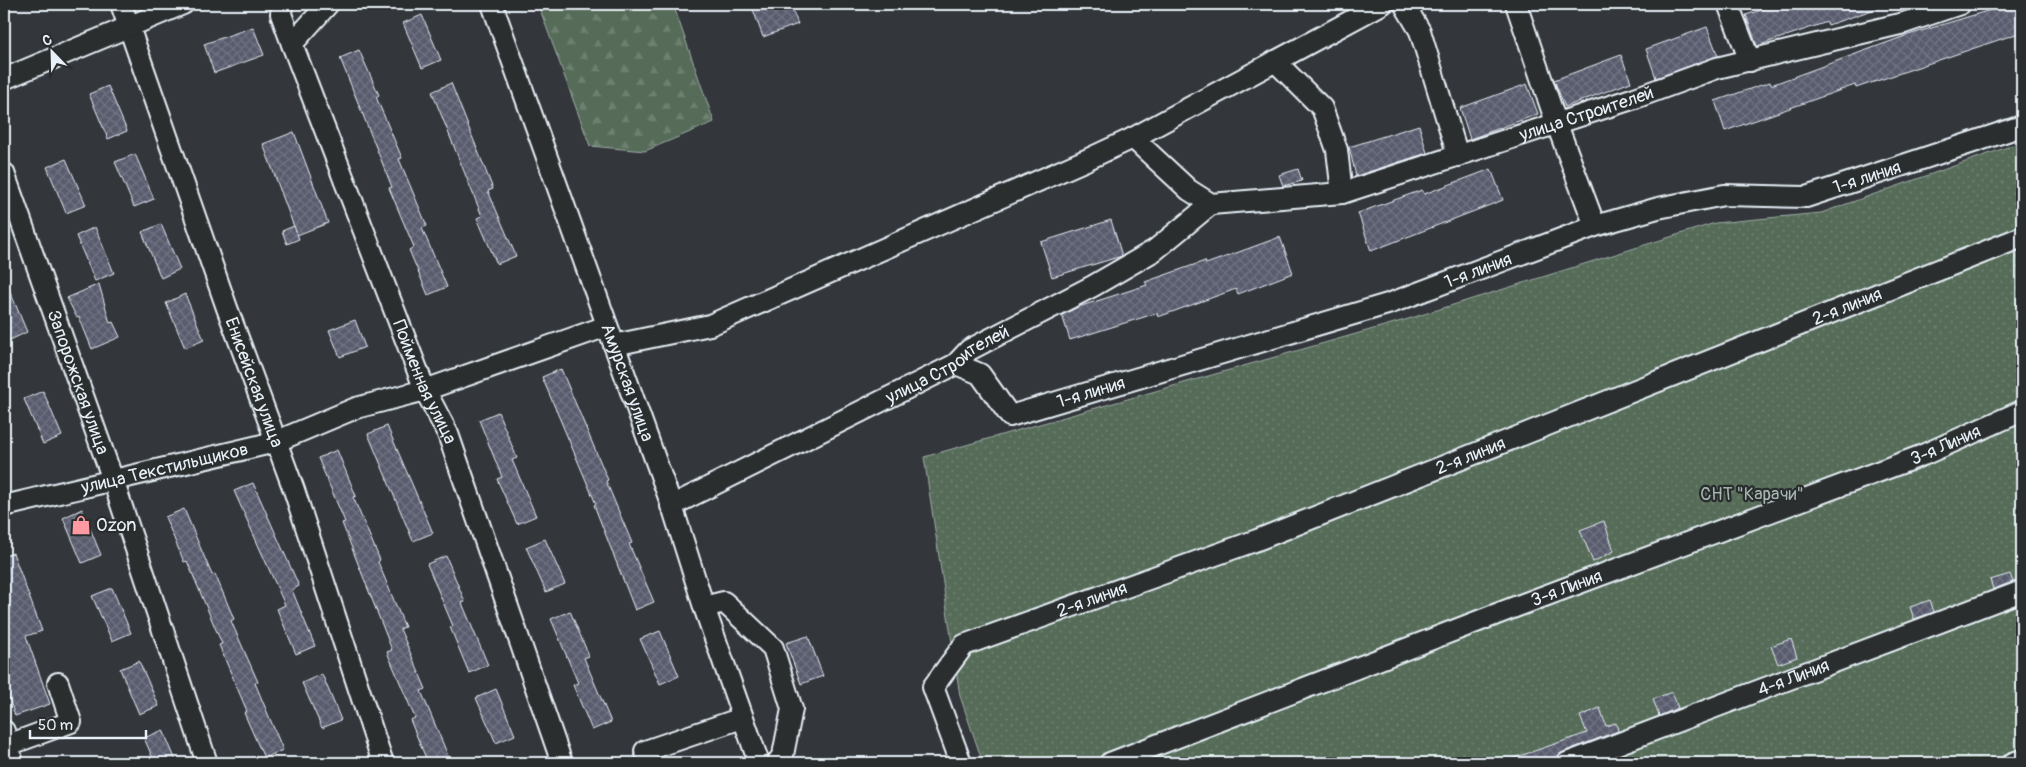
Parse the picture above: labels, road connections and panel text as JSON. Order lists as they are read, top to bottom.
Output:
{
  "streets": {
    "street": [
      "улица Строителей",
      "1-я линия",
      "2-я линия",
      "Запорожская улица",
      "Пойменная улица",
      "Енисейская улица",
      "Амурская улица",
      "3-я Линия",
      "улица Текстильщиков",
      "4-я Линия"
    ]
  },
  "crossings": [
    ["улица Строителей", "1-я линия"],
    ["улица Строителей", "Амурская улица"],
    ["Запорожская улица", "улица Текстильщиков"],
    ["Пойменная улица", "улица Текстильщиков"],
    ["Енисейская улица", "улица Текстильщиков"],
    ["Амурская улица", "улица Текстильщиков"]
  ],
  "parks": ["СНТ \"Карачи\""],
  "places": {
    "shop": ["Ozon"]
  },
  "scale_bar": "50 m",
  "north": "top left"
}
